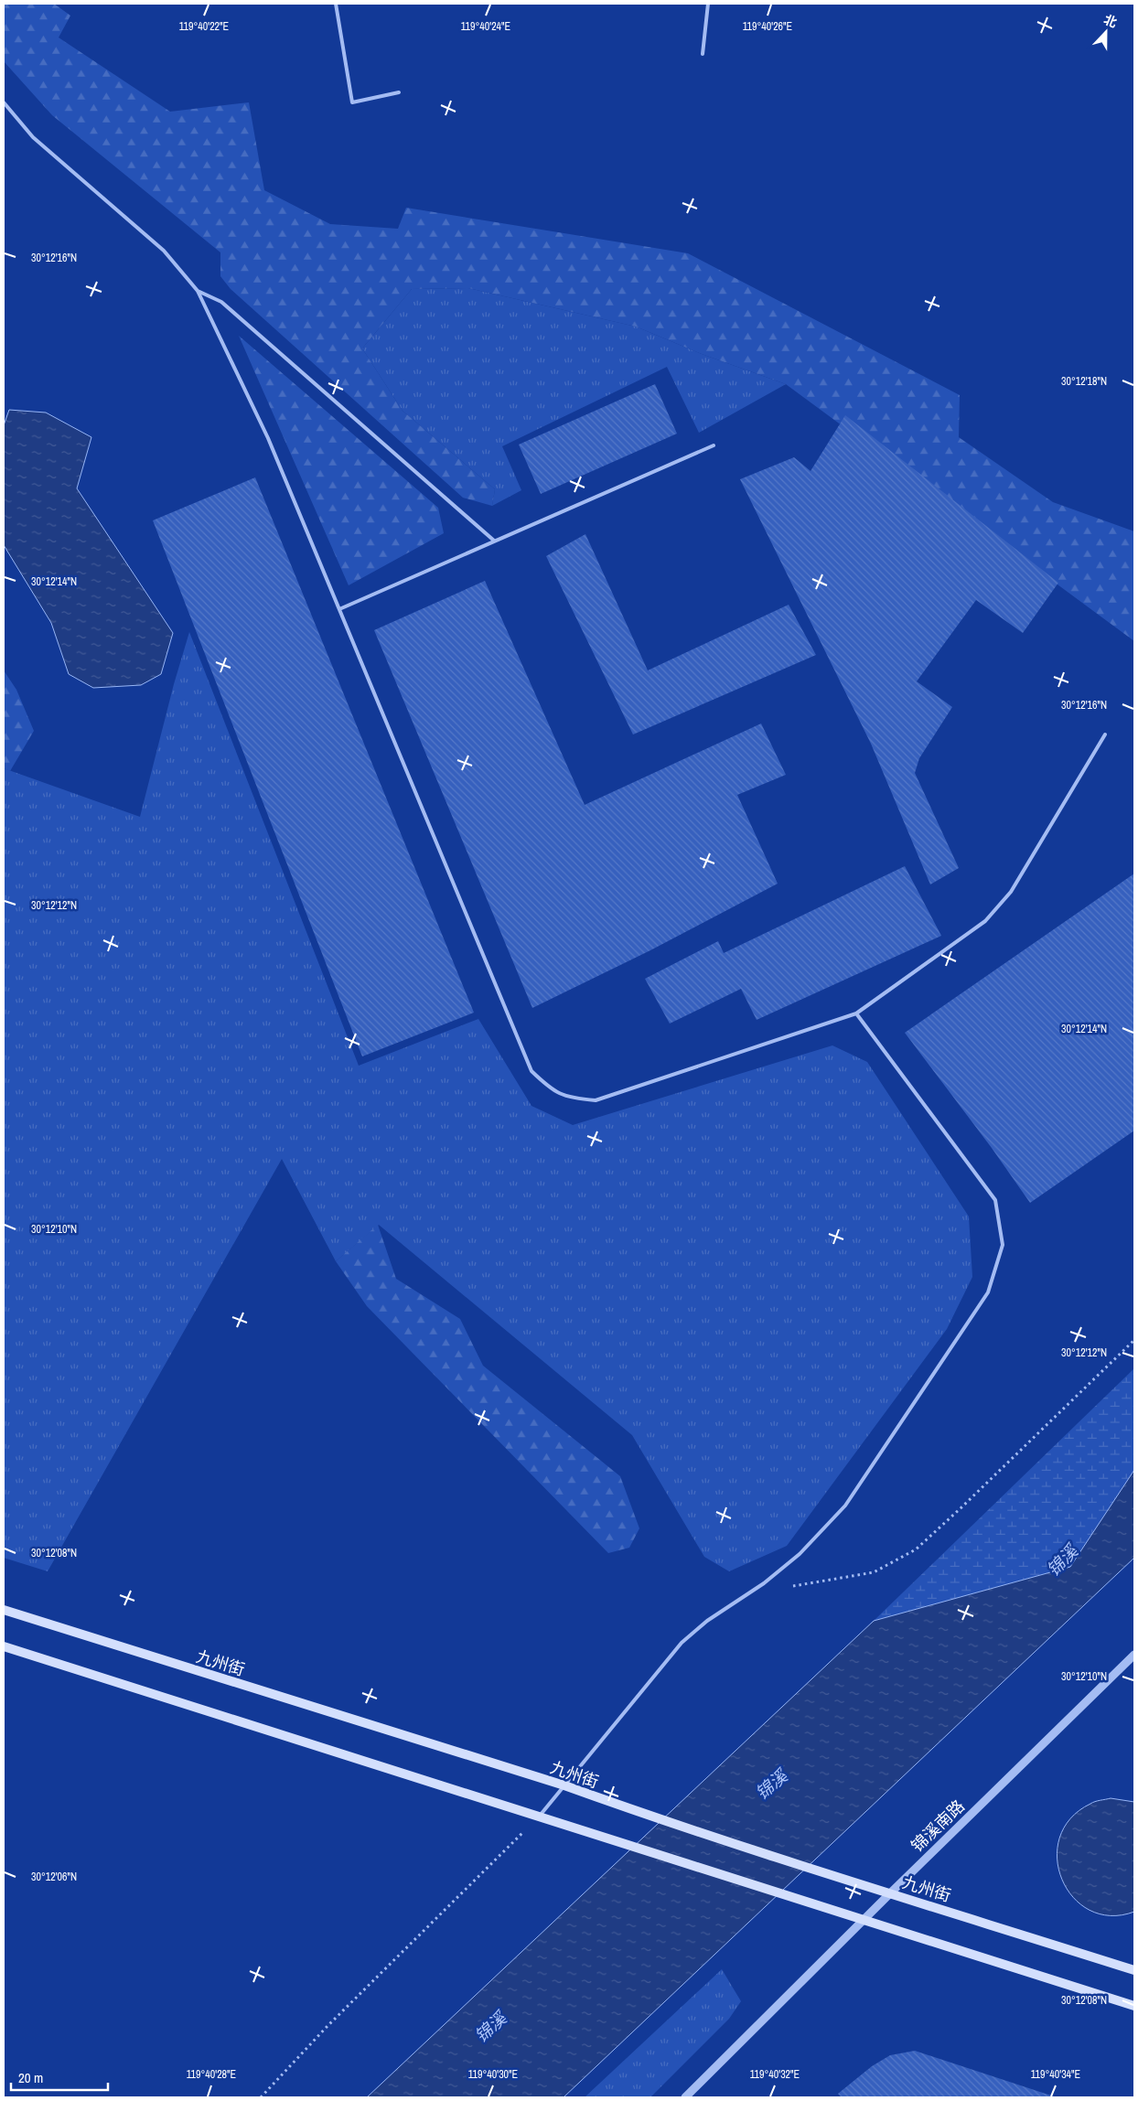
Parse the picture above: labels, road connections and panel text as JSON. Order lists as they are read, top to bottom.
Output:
{
  "streets": {
    "main road": ["九州街"],
    "street": ["锦溪南路"]
  },
  "crossings": [
    ["九州街", "锦溪南路"]
  ],
  "water": ["锦溪"],
  "scale_bar": "20 m",
  "north": "top",
  "coordinates": [
    "119°40'24\"E",
    "119°40'26\"E",
    "119°40'22\"E",
    "30°12'16\"N",
    "30°12'18\"N",
    "30°12'14\"N",
    "30°12'12\"N",
    "30°12'10\"N",
    "30°12'08\"N",
    "30°12'06\"N",
    "119°40'28\"E",
    "119°40'30\"E",
    "119°40'32\"E",
    "119°40'34\"E"
  ]
}
